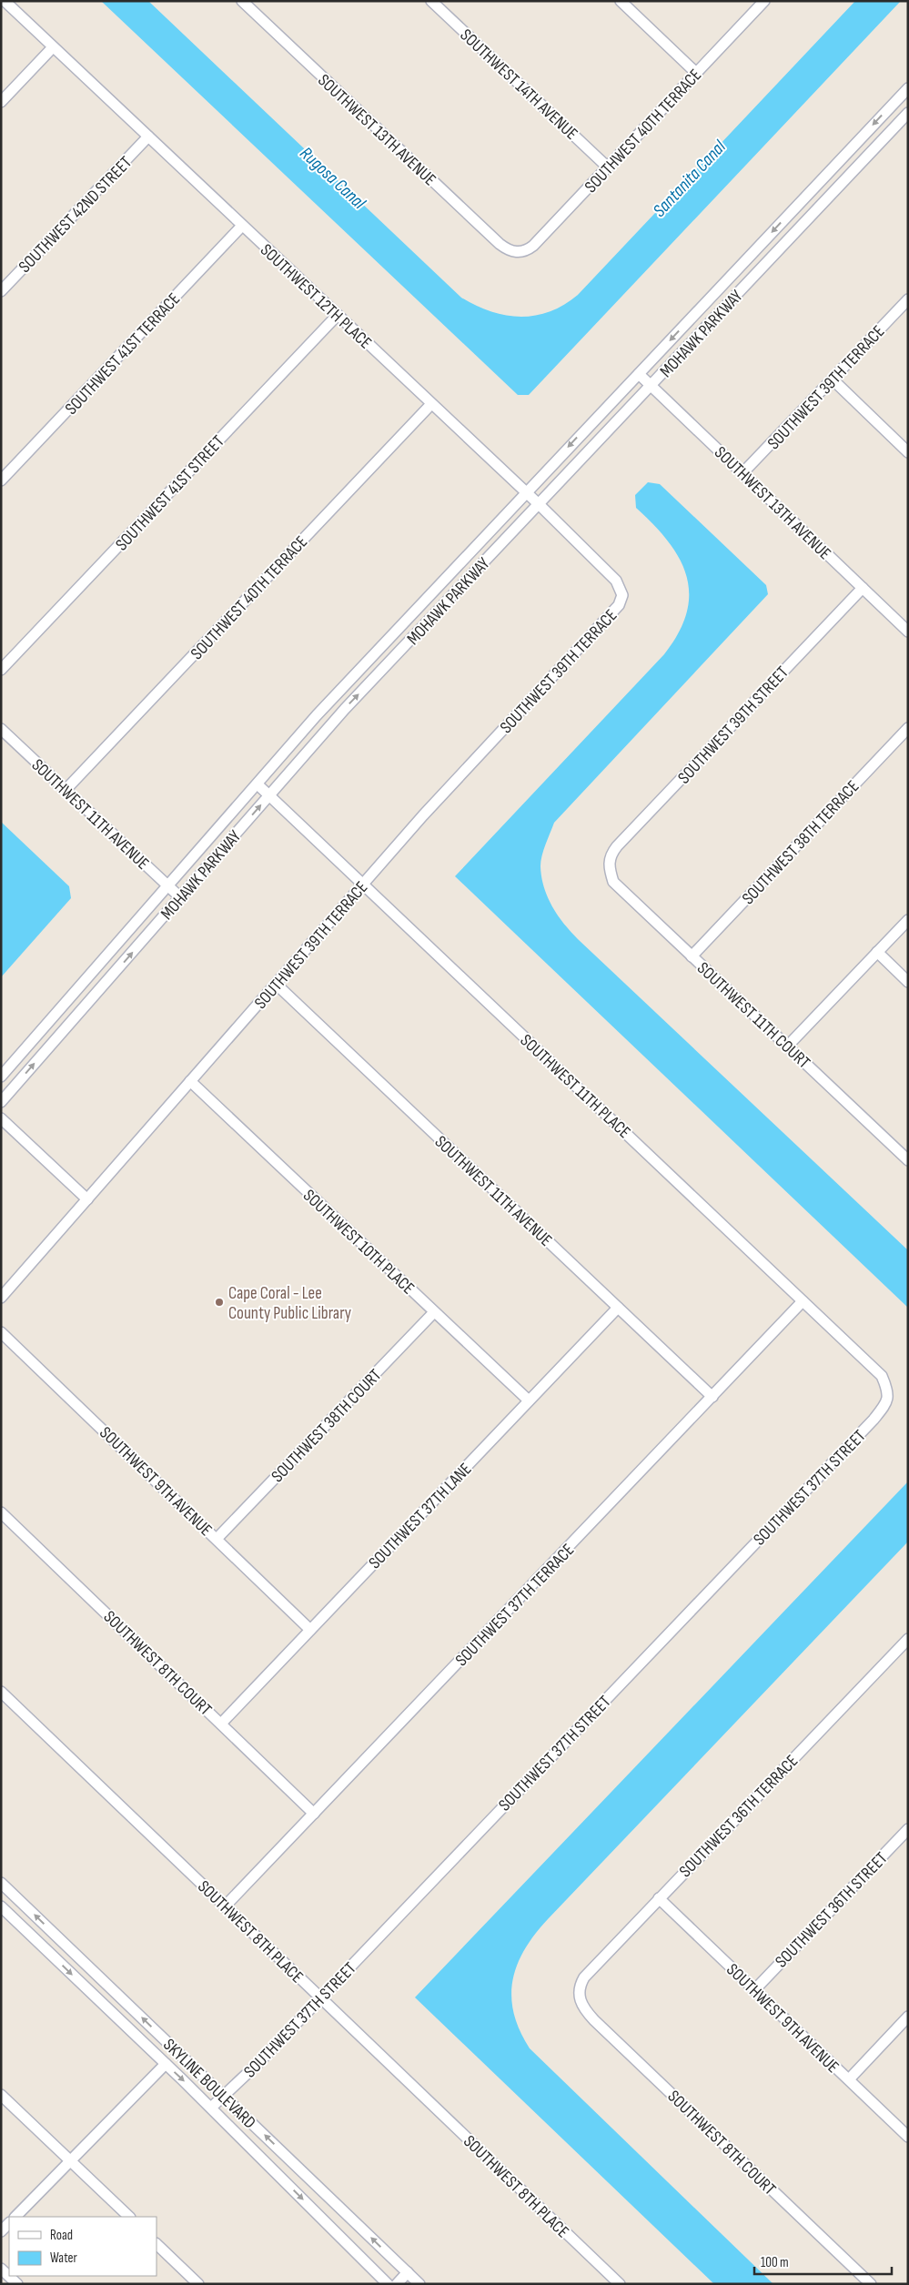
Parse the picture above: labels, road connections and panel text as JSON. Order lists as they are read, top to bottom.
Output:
{
  "streets": {
    "street": [
      "SOUTHWEST 14TH AVENUE",
      "SOUTHWEST 13TH AVENUE",
      "SOUTHWEST 40TH TERRACE",
      "SOUTHWEST 42ND STREET",
      "SOUTHWEST 12TH PLACE",
      "MOHAWK PARKWAY",
      "SOUTHWEST 41ST TERRACE",
      "SOUTHWEST 39TH TERRACE",
      "SOUTHWEST 41ST STREET",
      "SOUTHWEST 39TH STREET",
      "SOUTHWEST 11TH AVENUE",
      "SOUTHWEST 38TH TERRACE",
      "SOUTHWEST 11TH COURT",
      "SOUTHWEST 11TH PLACE",
      "SOUTHWEST 10TH PLACE",
      "SOUTHWEST 38TH COURT",
      "SOUTHWEST 9TH AVENUE",
      "SOUTHWEST 37TH STREET",
      "SOUTHWEST 37TH LANE",
      "SOUTHWEST 37TH TERRACE",
      "SOUTHWEST 8TH COURT",
      "SOUTHWEST 36TH TERRACE",
      "SOUTHWEST 36TH STREET",
      "SOUTHWEST 8TH PLACE",
      "SKYLINE BOULEVARD"
    ]
  },
  "crossings": [
    ["SOUTHWEST 14TH AVENUE", "SOUTHWEST 40TH TERRACE"],
    ["SOUTHWEST 13TH AVENUE", "SOUTHWEST 40TH TERRACE"],
    ["SOUTHWEST 13TH AVENUE", "MOHAWK PARKWAY"],
    ["SOUTHWEST 13TH AVENUE", "SOUTHWEST 39TH TERRACE"],
    ["SOUTHWEST 13TH AVENUE", "SOUTHWEST 39TH STREET"],
    ["SOUTHWEST 40TH TERRACE", "SOUTHWEST 12TH PLACE"],
    ["SOUTHWEST 40TH TERRACE", "SOUTHWEST 11TH AVENUE"],
    ["SOUTHWEST 42ND STREET", "SOUTHWEST 12TH PLACE"],
    ["SOUTHWEST 12TH PLACE", "MOHAWK PARKWAY"],
    ["SOUTHWEST 12TH PLACE", "SOUTHWEST 41ST TERRACE"],
    ["SOUTHWEST 12TH PLACE", "SOUTHWEST 39TH TERRACE"],
    ["SOUTHWEST 12TH PLACE", "SOUTHWEST 41ST STREET"],
    ["MOHAWK PARKWAY", "SOUTHWEST 11TH AVENUE"],
    ["MOHAWK PARKWAY", "SOUTHWEST 11TH PLACE"],
    ["SOUTHWEST 39TH TERRACE", "SOUTHWEST 11TH AVENUE"],
    ["SOUTHWEST 39TH TERRACE", "SOUTHWEST 11TH PLACE"],
    ["SOUTHWEST 39TH TERRACE", "SOUTHWEST 10TH PLACE"],
    ["SOUTHWEST 39TH STREET", "SOUTHWEST 11TH COURT"],
    ["SOUTHWEST 11TH AVENUE", "SOUTHWEST 37TH LANE"],
    ["SOUTHWEST 11TH AVENUE", "SOUTHWEST 37TH TERRACE"],
    ["SOUTHWEST 38TH TERRACE", "SOUTHWEST 11TH COURT"],
    ["SOUTHWEST 11TH PLACE", "SOUTHWEST 37TH STREET"],
    ["SOUTHWEST 11TH PLACE", "SOUTHWEST 37TH TERRACE"],
    ["SOUTHWEST 10TH PLACE", "SOUTHWEST 38TH COURT"],
    ["SOUTHWEST 10TH PLACE", "SOUTHWEST 37TH LANE"],
    ["SOUTHWEST 38TH COURT", "SOUTHWEST 9TH AVENUE"],
    ["SOUTHWEST 9TH AVENUE", "SOUTHWEST 37TH LANE"],
    ["SOUTHWEST 9TH AVENUE", "SOUTHWEST 36TH TERRACE"],
    ["SOUTHWEST 9TH AVENUE", "SOUTHWEST 36TH STREET"],
    ["SOUTHWEST 37TH STREET", "SOUTHWEST 8TH PLACE"],
    ["SOUTHWEST 37TH STREET", "SKYLINE BOULEVARD"],
    ["SOUTHWEST 37TH LANE", "SOUTHWEST 8TH COURT"],
    ["SOUTHWEST 37TH TERRACE", "SOUTHWEST 8TH COURT"],
    ["SOUTHWEST 37TH TERRACE", "SOUTHWEST 8TH PLACE"],
    ["SOUTHWEST 8TH COURT", "SOUTHWEST 36TH TERRACE"]
  ],
  "water": ["Rugosa Canal", "Santanita Canal"],
  "places": ["Cape Coral - Lee County Public Library"],
  "legend": ["Road", "Water"],
  "scale_bar": "100 m"
}
